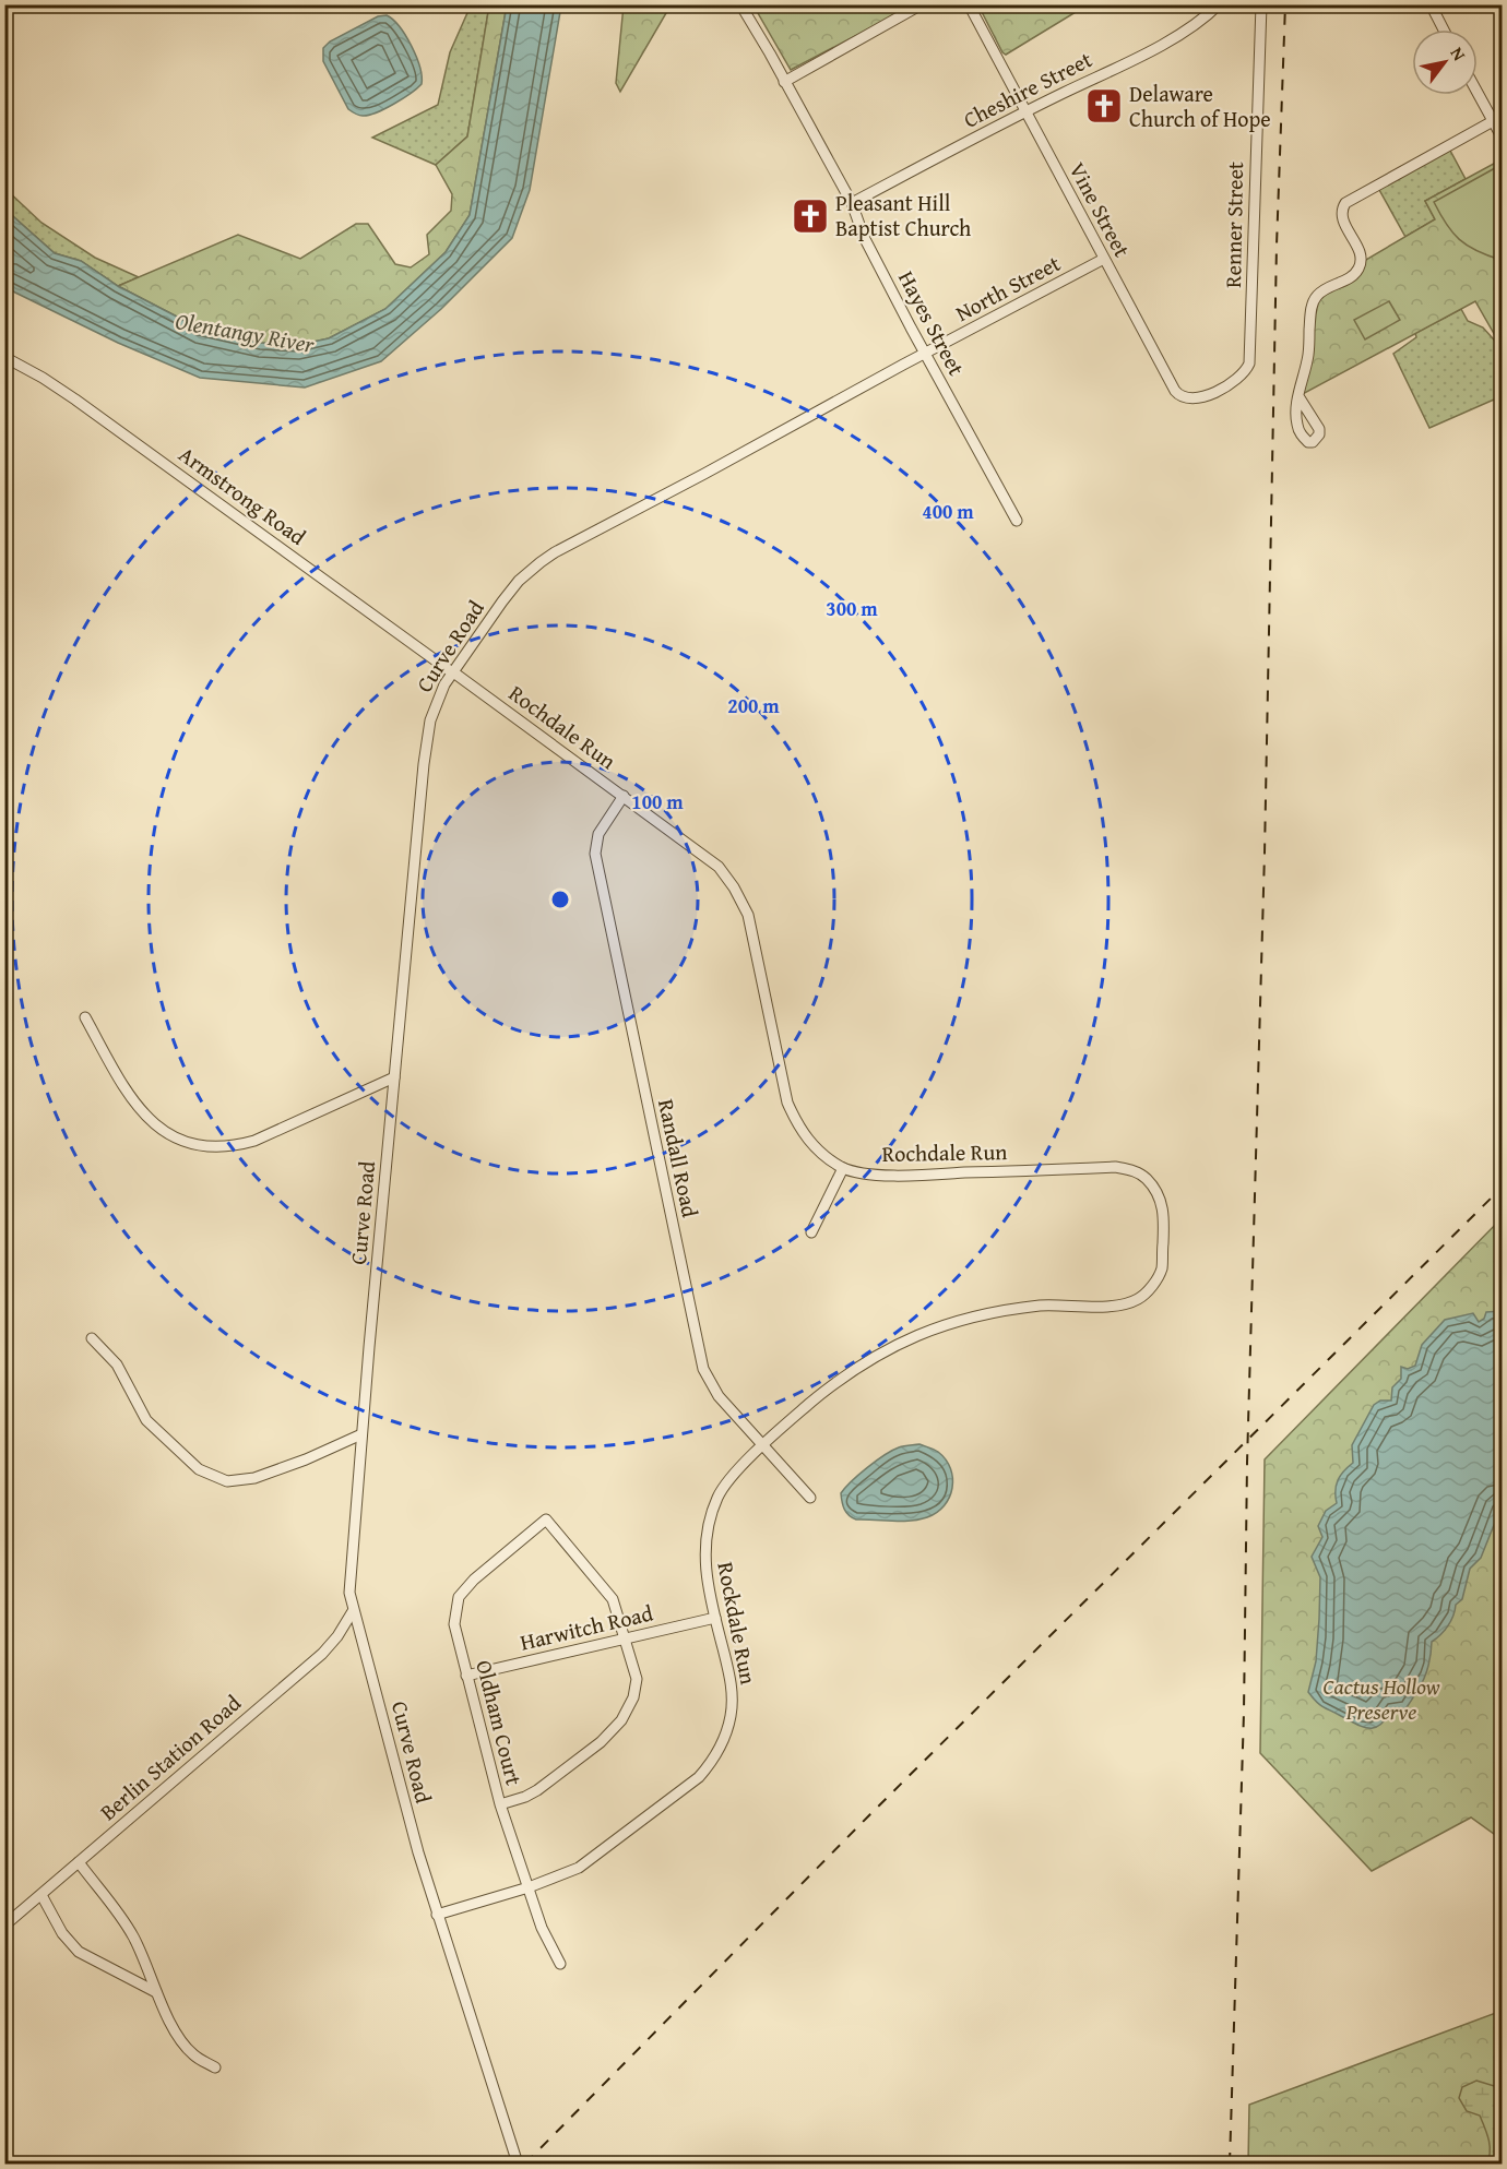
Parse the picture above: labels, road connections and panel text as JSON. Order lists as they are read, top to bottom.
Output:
{
  "streets": {
    "street": [
      "Cheshire Street",
      "Vine Street",
      "Renner Street",
      "North Street",
      "Hayes Street",
      "Armstrong Road",
      "Curve Road",
      "Rochdale Run",
      "Randall Road",
      "Rockdale Run",
      "Harwitch Road",
      "Oldham Court",
      "Berlin Station Road"
    ]
  },
  "crossings": [
    ["Cheshire Street", "Vine Street"],
    ["Cheshire Street", "Hayes Street"],
    ["Vine Street", "Renner Street"],
    ["Vine Street", "North Street"],
    ["North Street", "Hayes Street"],
    ["North Street", "Curve Road"],
    ["Armstrong Road", "Curve Road"],
    ["Armstrong Road", "Rochdale Run"],
    ["Curve Road", "Rochdale Run"],
    ["Curve Road", "Rockdale Run"],
    ["Curve Road", "Berlin Station Road"],
    ["Rochdale Run", "Randall Road"],
    ["Rochdale Run", "Rockdale Run"],
    ["Randall Road", "Rockdale Run"],
    ["Rockdale Run", "Harwitch Road"],
    ["Rockdale Run", "Oldham Court"],
    ["Harwitch Road", "Oldham Court"]
  ],
  "water": ["Olentangy River"],
  "parks": ["Cactus Hollow Preserve"],
  "places": {
    "church": ["Delaware Church of Hope", "Pleasant Hill Baptist Church"]
  },
  "north": "top right",
  "rings": [
    "400 m",
    "300 m",
    "200 m",
    "100 m"
  ]
}
